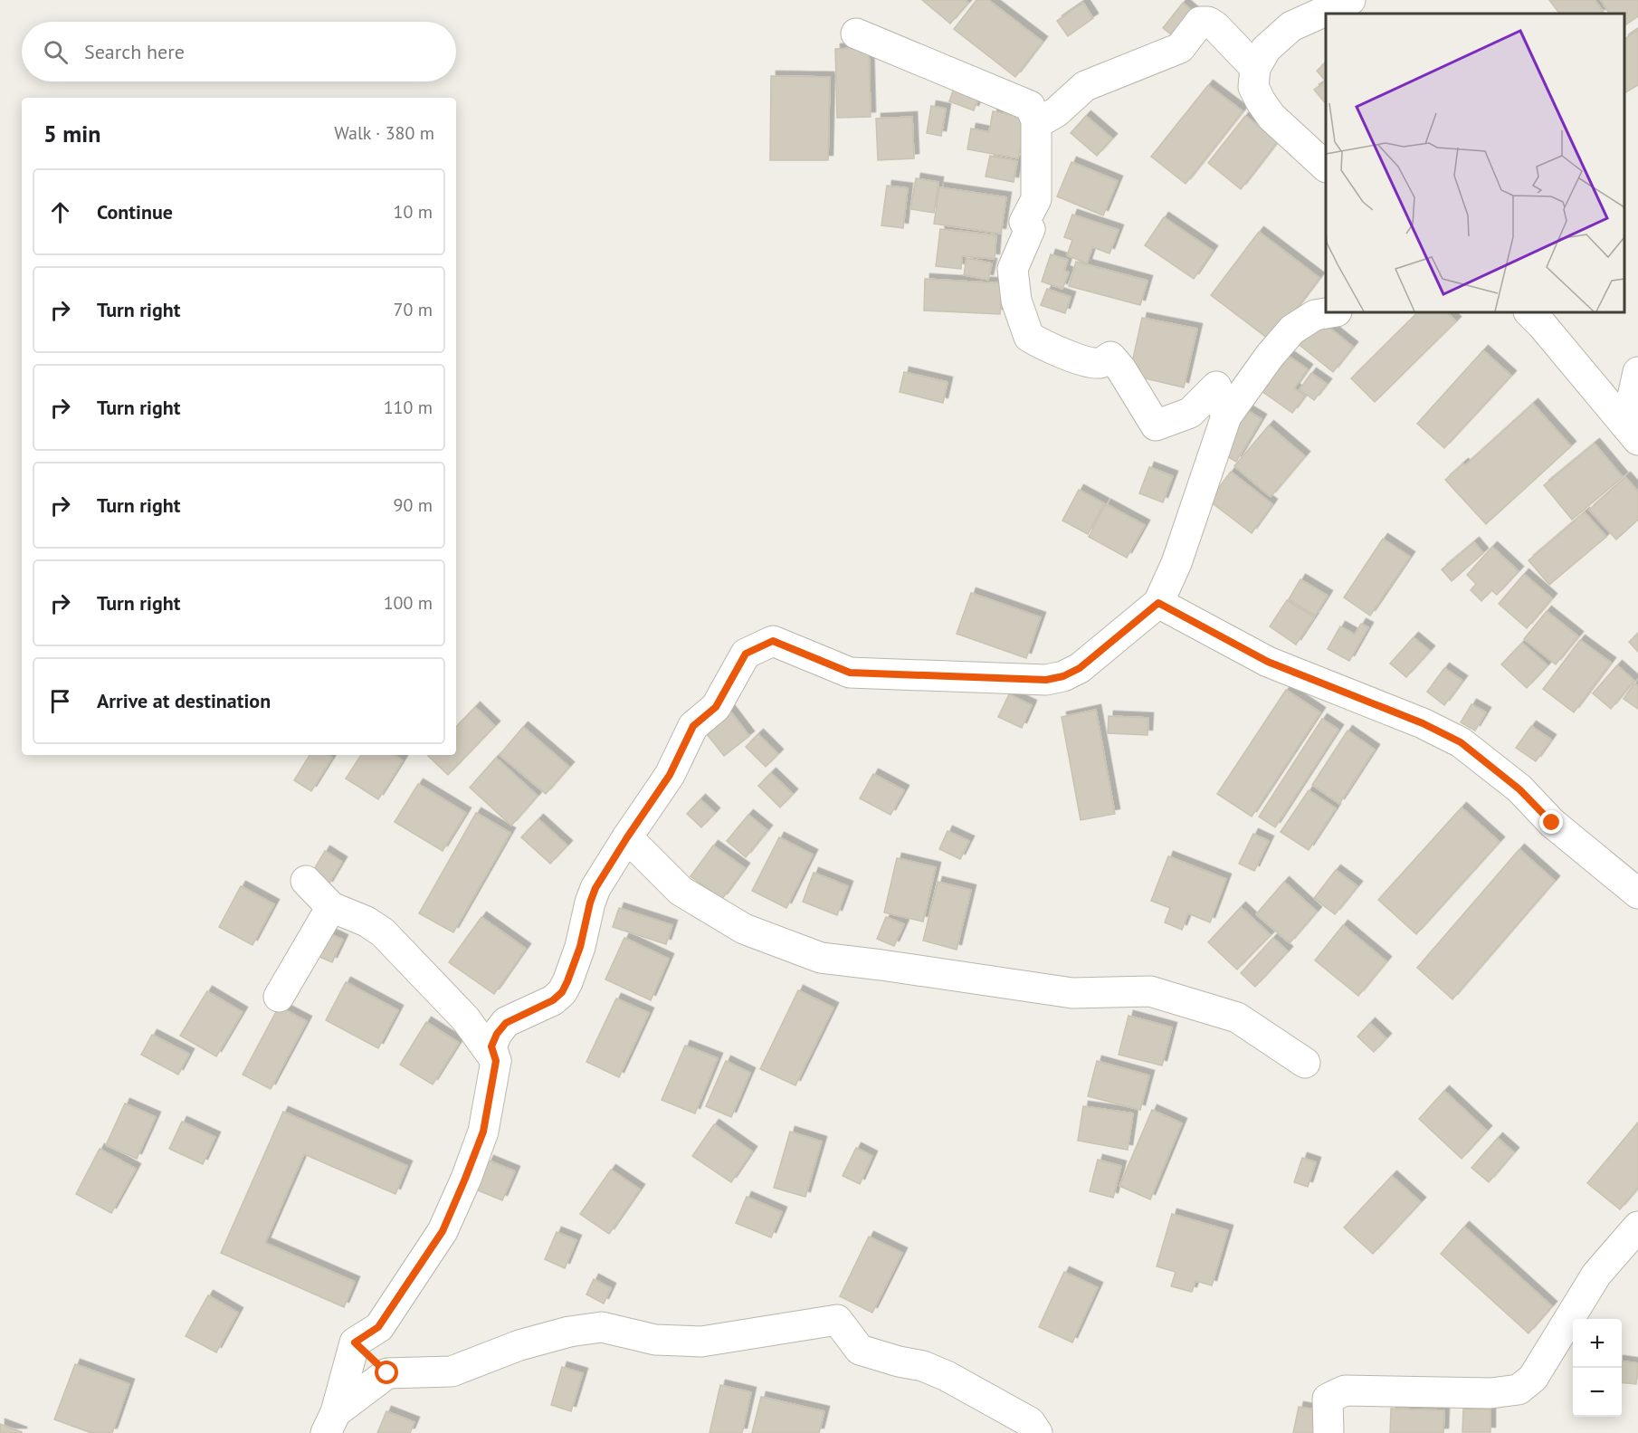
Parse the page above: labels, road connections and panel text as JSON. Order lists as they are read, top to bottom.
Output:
{
  "page": {
    "search": "Search here",
    "heading": ["5 min", "Walk · 380 m"],
    "list": [
      ["Continue", "10 m"],
      ["Turn right", "70 m"],
      ["Turn right", "110 m"],
      ["Turn right", "90 m"],
      ["Turn right", "100 m"],
      "Arrive at destination"
    ],
    "map_buttons": ["+", "−"]
  }
}
